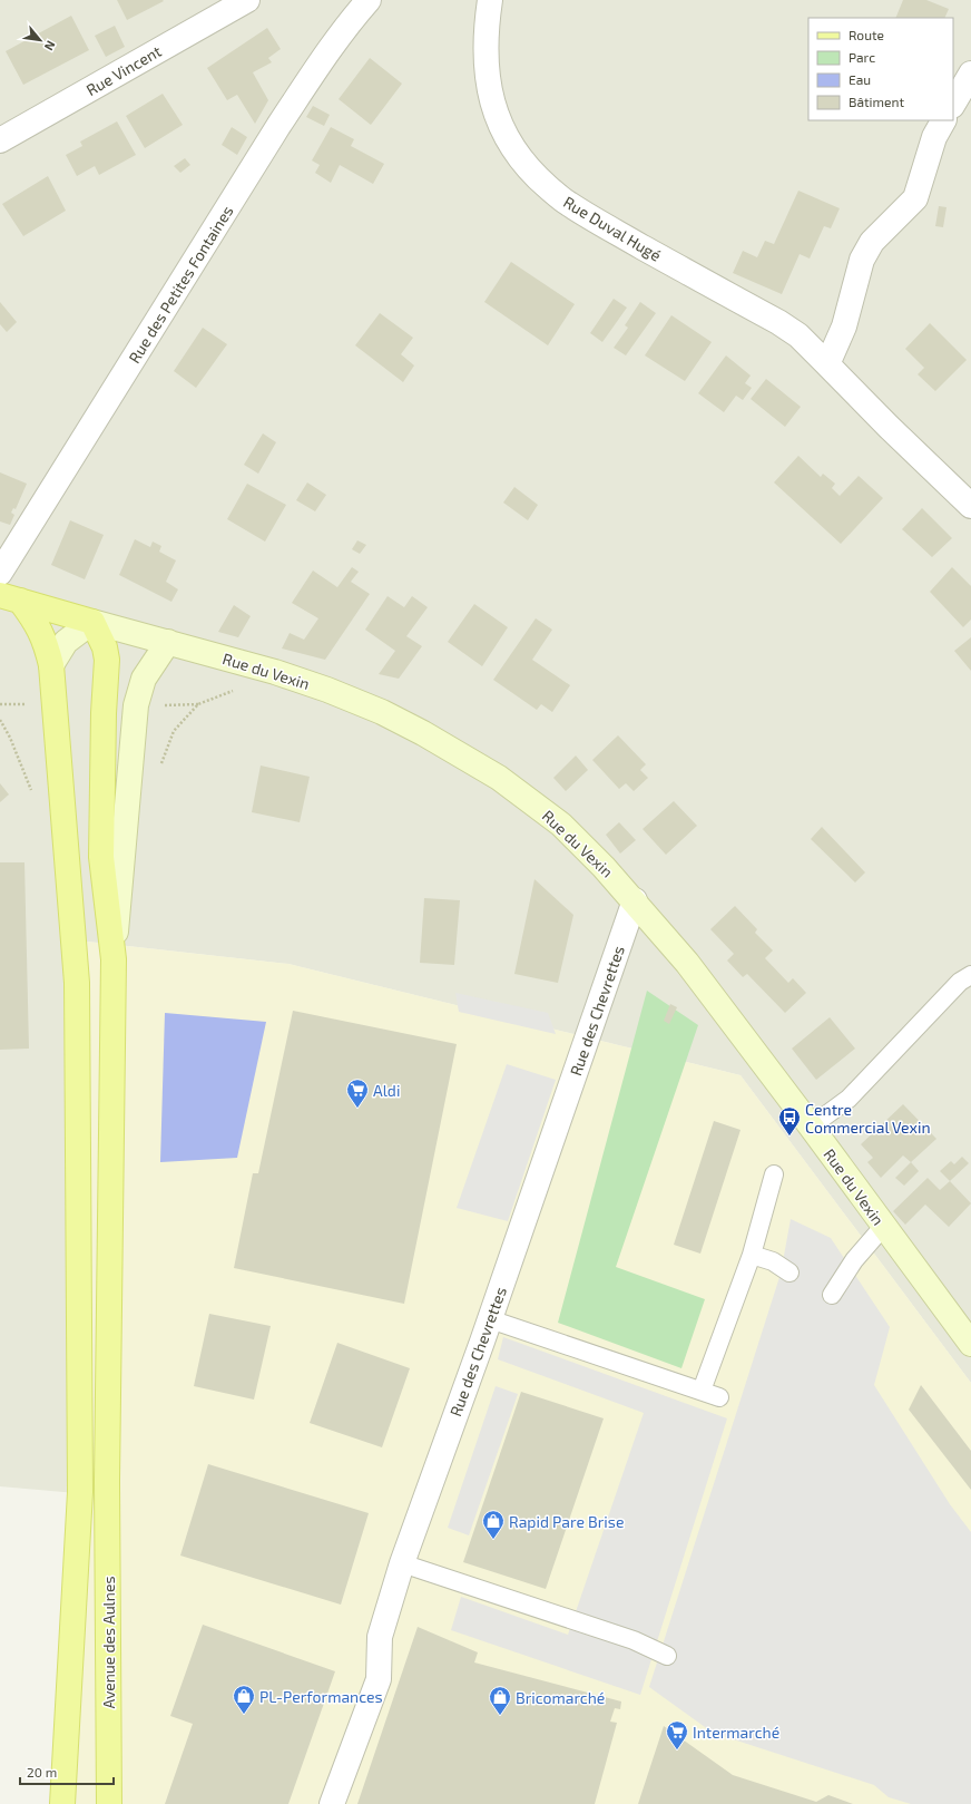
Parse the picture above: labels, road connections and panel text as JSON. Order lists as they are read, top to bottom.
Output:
{
  "streets": {
    "main road": ["Rue du Vexin", "Avenue des Aulnes"],
    "street": [
      "Rue Vincent",
      "Rue Duval Hugé",
      "Rue des Petites Fontaines",
      "Rue des Chevrettes"
    ]
  },
  "crossings": [
    ["Rue du Vexin", "Rue des Chevrettes"],
    ["Rue du Vexin", "Avenue des Aulnes"]
  ],
  "places": {
    "supermarket": ["Aldi", "Intermarché"],
    "bus stop": ["Centre Commercial Vexin"],
    "shop": ["Rapid Pare Brise", "PL-Performances", "Bricomarché"]
  },
  "legend": [
    "Route",
    "Parc",
    "Eau",
    "Bâtiment"
  ],
  "scale_bar": "20 m",
  "north": "bottom right"
}
